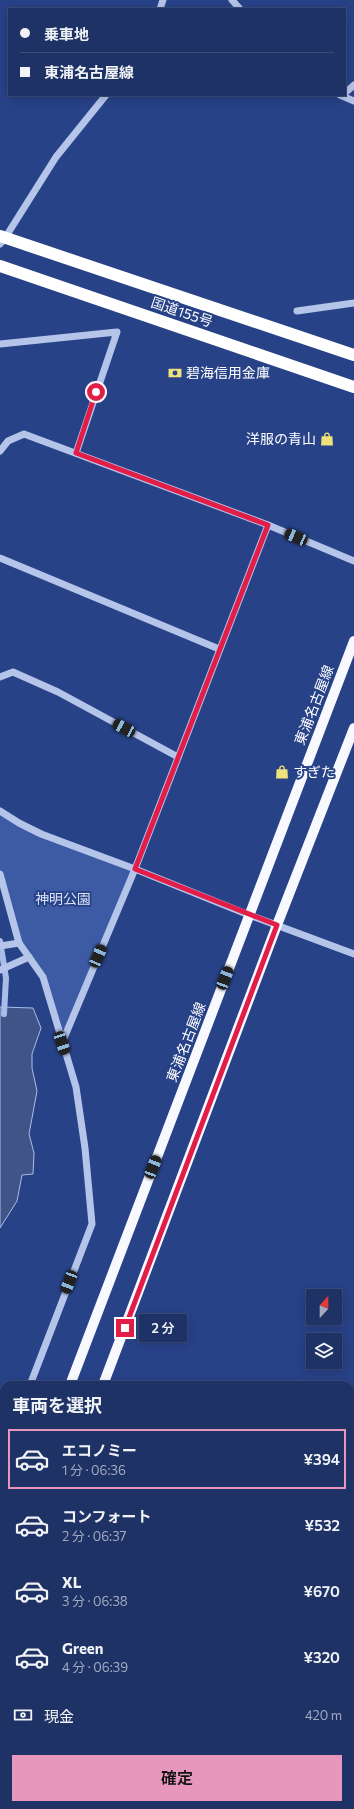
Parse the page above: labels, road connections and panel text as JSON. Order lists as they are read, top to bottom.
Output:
{
  "streets": {
    "highway": ["国道155号"],
    "main road": ["東浦名古屋線"]
  },
  "parks": ["神明公園"],
  "places": {
    "bank": ["碧海信用金庫"],
    "shop": ["洋服の青山", "すぎた"]
  },
  "north": "top",
  "page": {
    "banner": ["乗車地", "東浦名古屋線"],
    "bubble": "2 分",
    "heading": "車両を選択",
    "list": [
      {
        "name": "エコノミー",
        "note": "1 分 · 06:36",
        "value": "¥394"
      },
      {
        "name": "コンフォート",
        "note": "2 分 · 06:37",
        "value": "¥532"
      },
      {
        "name": "XL",
        "note": "3 分 · 06:38",
        "value": "¥670"
      },
      {
        "name": "Green",
        "note": "4 分 · 06:39",
        "value": "¥320"
      }
    ],
    "pay": ["現金", "420 m"],
    "buttons": "確定"
  }
}
